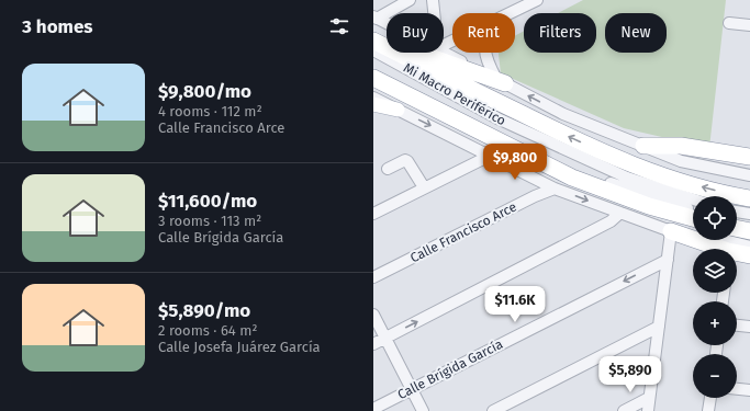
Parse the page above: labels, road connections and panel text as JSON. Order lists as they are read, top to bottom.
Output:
{
  "streets": {
    "street": ["Mi Macro Periférico", "Calle Francisco Arce", "Calle Brígida García"]
  },
  "page": {
    "heading": "3 homes",
    "chip": [
      "Buy",
      "Rent",
      "Filters",
      "New"
    ],
    "list": [
      {
        "name": "$9,800/mo",
        "note": "4 rooms · 112 m² · Calle Francisco Arce"
      },
      {
        "name": "$11,600/mo",
        "note": "3 rooms · 113 m² · Calle Brígida García"
      },
      {
        "name": "$5,890/mo",
        "note": "2 rooms · 64 m² · Calle Josefa Juárez García"
      }
    ],
    "price": ["$9,800", "$11.6K", "$5,890"],
    "map_buttons": ["+", "−"]
  }
}
